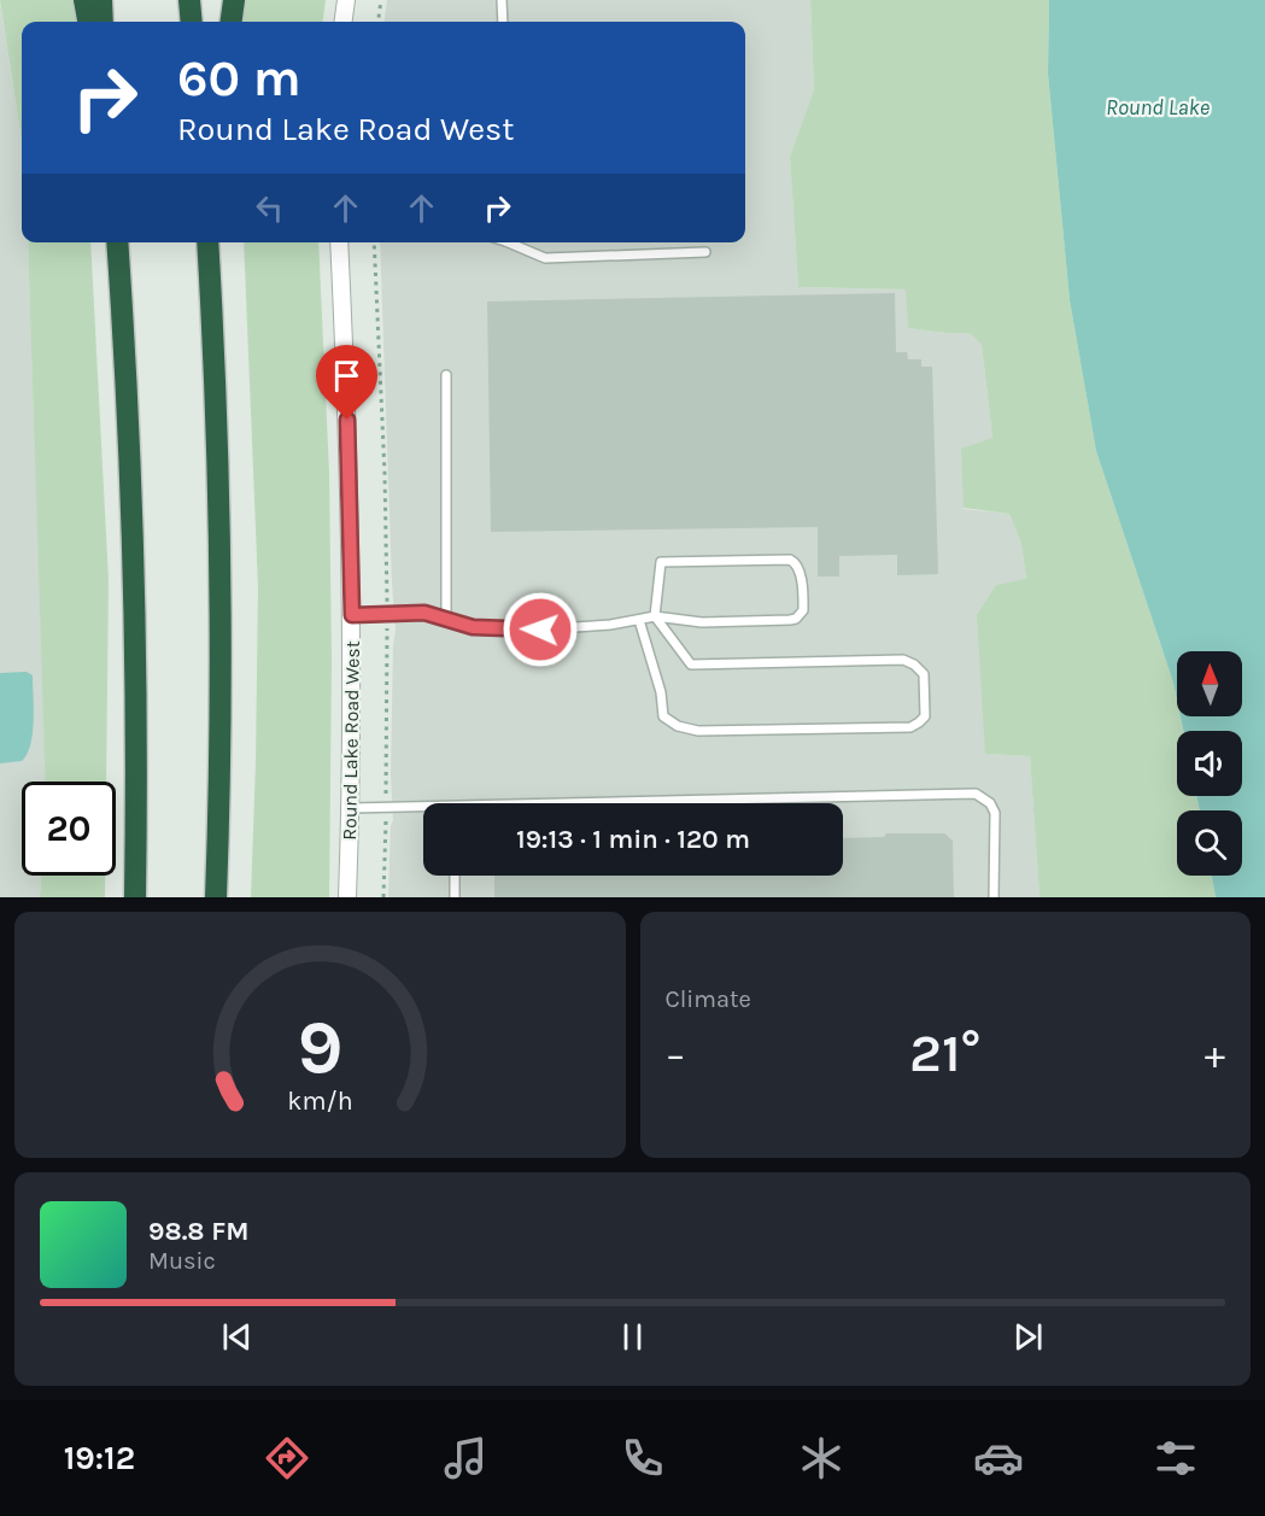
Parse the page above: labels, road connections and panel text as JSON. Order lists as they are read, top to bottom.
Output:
{
  "streets": {
    "street": ["Round Lake Road West"]
  },
  "water": ["Round Lake"],
  "north": "top",
  "page": {
    "turn": ["60 m", "Round Lake Road West"],
    "limit": "20",
    "trip": "19:13 · 1 min · 120 m",
    "tile": "Climate",
    "heat": ["−", "21°", "+"],
    "song": ["98.8 FM", "Music"],
    "tabs": "19:12",
    "gauge": ["9", "km/h"]
  }
}
